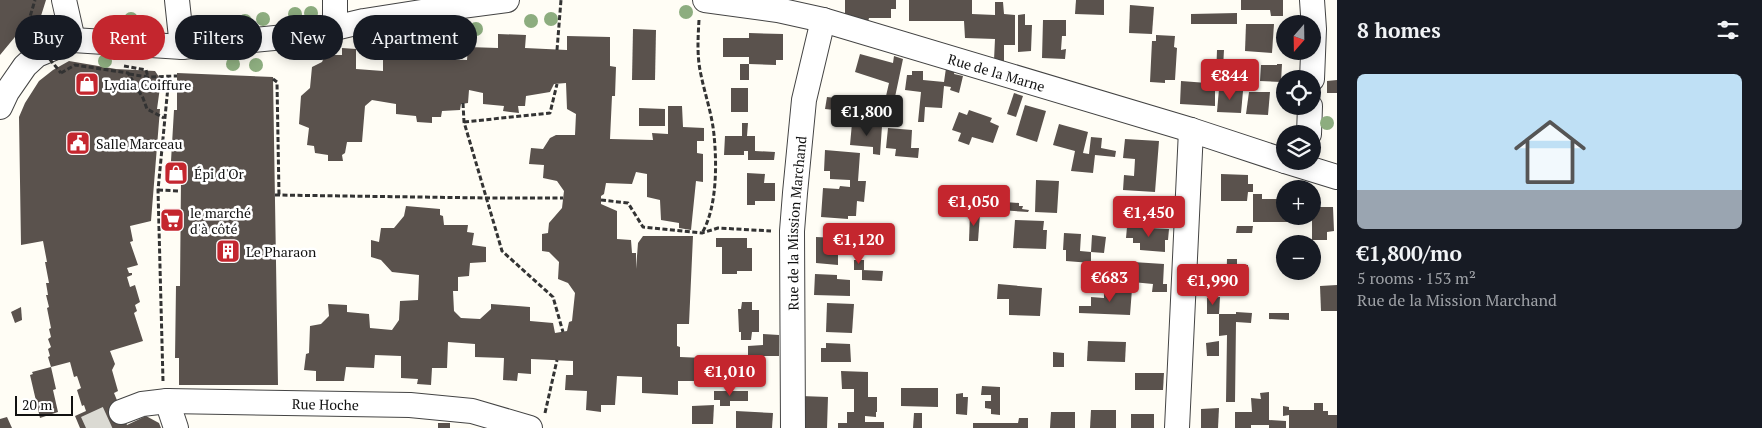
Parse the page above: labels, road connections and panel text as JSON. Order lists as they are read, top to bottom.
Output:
{
  "streets": {
    "street": ["Rue de la Marne", "Rue de la Mission Marchand", "Rue Hoche"]
  },
  "crossings": [
    ["Rue de la Marne", "Rue de la Mission Marchand"]
  ],
  "places": {
    "shop": ["Lydia Coiffure", "Épi d'Or"],
    "public building": ["Salle Marceau"],
    "supermarket": ["le marché d'à côté"],
    "building": ["Le Pharaon"]
  },
  "scale_bar": "20 m",
  "north": "bottom",
  "page": {
    "heading": "8 homes",
    "map_buttons": ["+", "−"],
    "chip": [
      "Buy",
      "Rent",
      "Filters",
      "New",
      "Apartment"
    ],
    "price": [
      "€844",
      "€1,800",
      "€1,050",
      "€1,450",
      "€1,120",
      "€683",
      "€1,990",
      "€1,010"
    ],
    "list": [
      {
        "name": "€1,800/mo",
        "note": "5 rooms · 153 m² · Rue de la Mission Marchand"
      }
    ],
    "scale": "20 m"
  }
}
